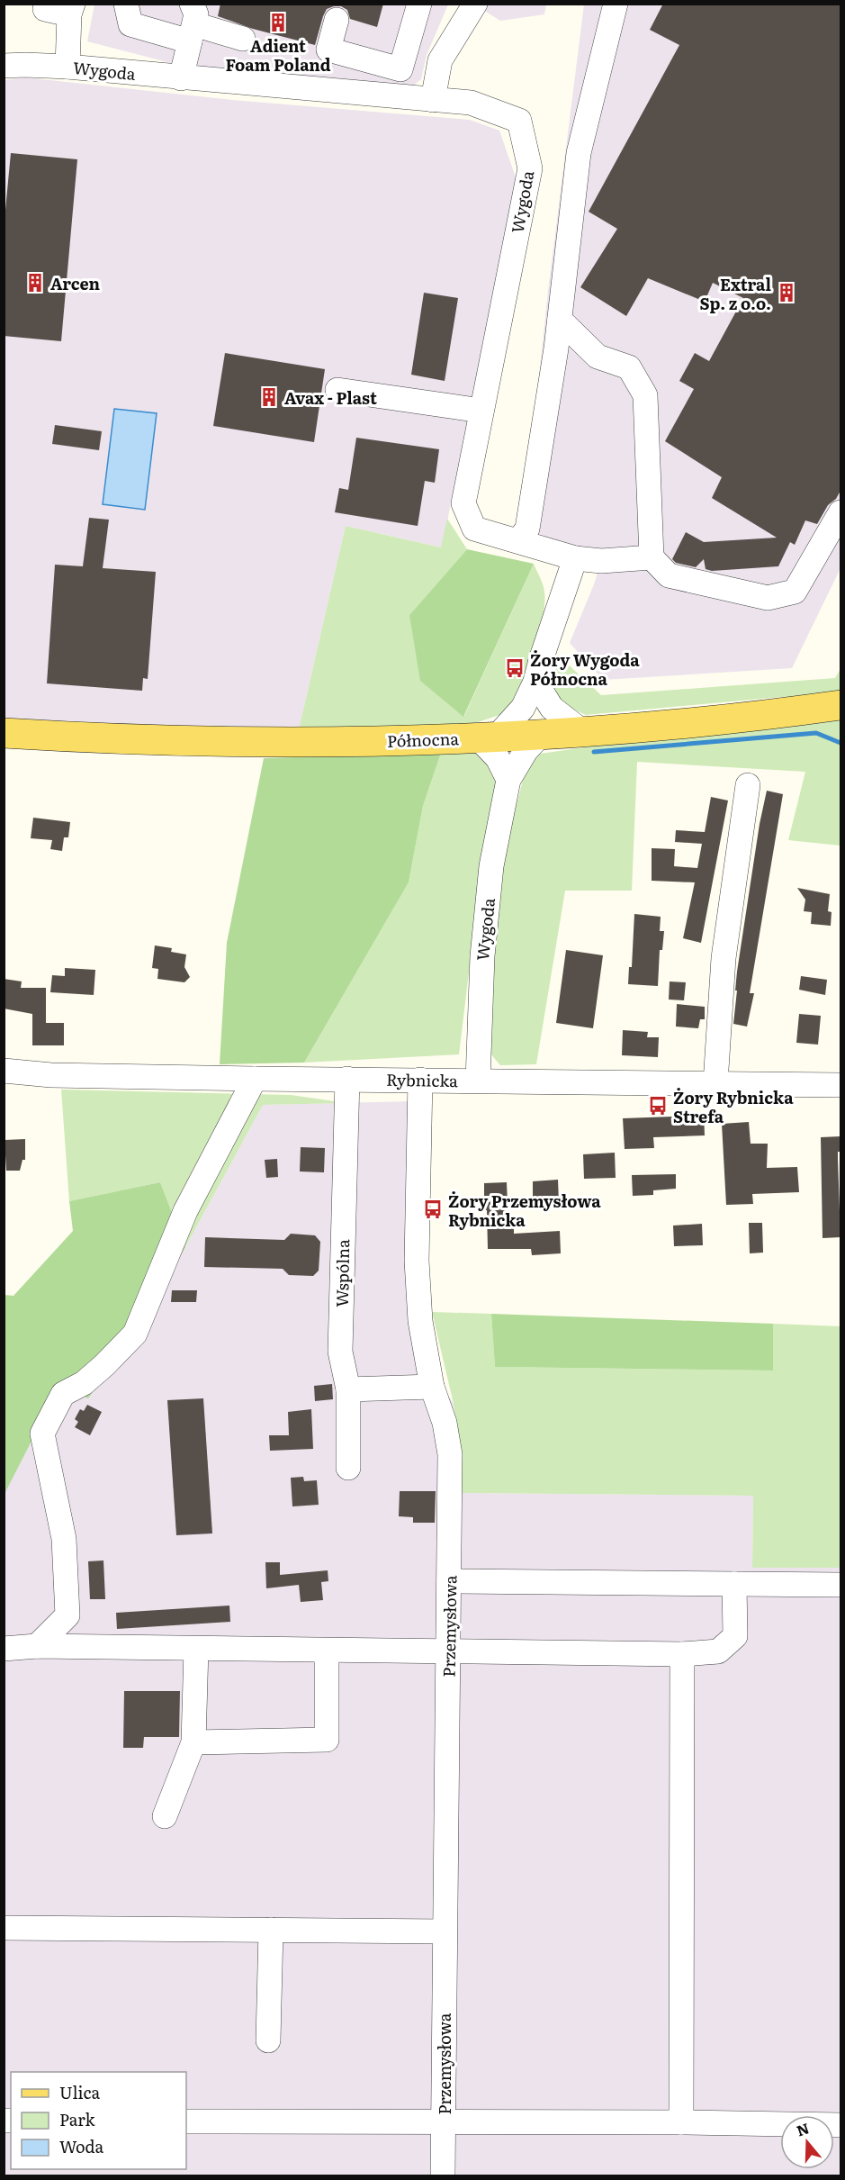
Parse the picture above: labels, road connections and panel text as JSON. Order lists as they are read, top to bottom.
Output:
{
  "streets": {
    "main road": ["Północna"],
    "street": [
      "Wygoda",
      "Rybnicka",
      "Wspólna",
      "Przemysłowa"
    ]
  },
  "crossings": [
    ["Wygoda", "Północna"],
    ["Wygoda", "Rybnicka"],
    ["Rybnicka", "Wspólna"],
    ["Rybnicka", "Przemysłowa"]
  ],
  "places": {
    "building": [
      "Adient Foam Poland",
      "Arcen",
      "Extral Sp. z o.o.",
      "Avax - Plast"
    ],
    "bus stop": ["Żory Wygoda Północna", "Żory Rybnicka Strefa", "Żory Przemysłowa Rybnicka"]
  },
  "legend": ["Ulica", "Park", "Woda"],
  "north": "top"
}
